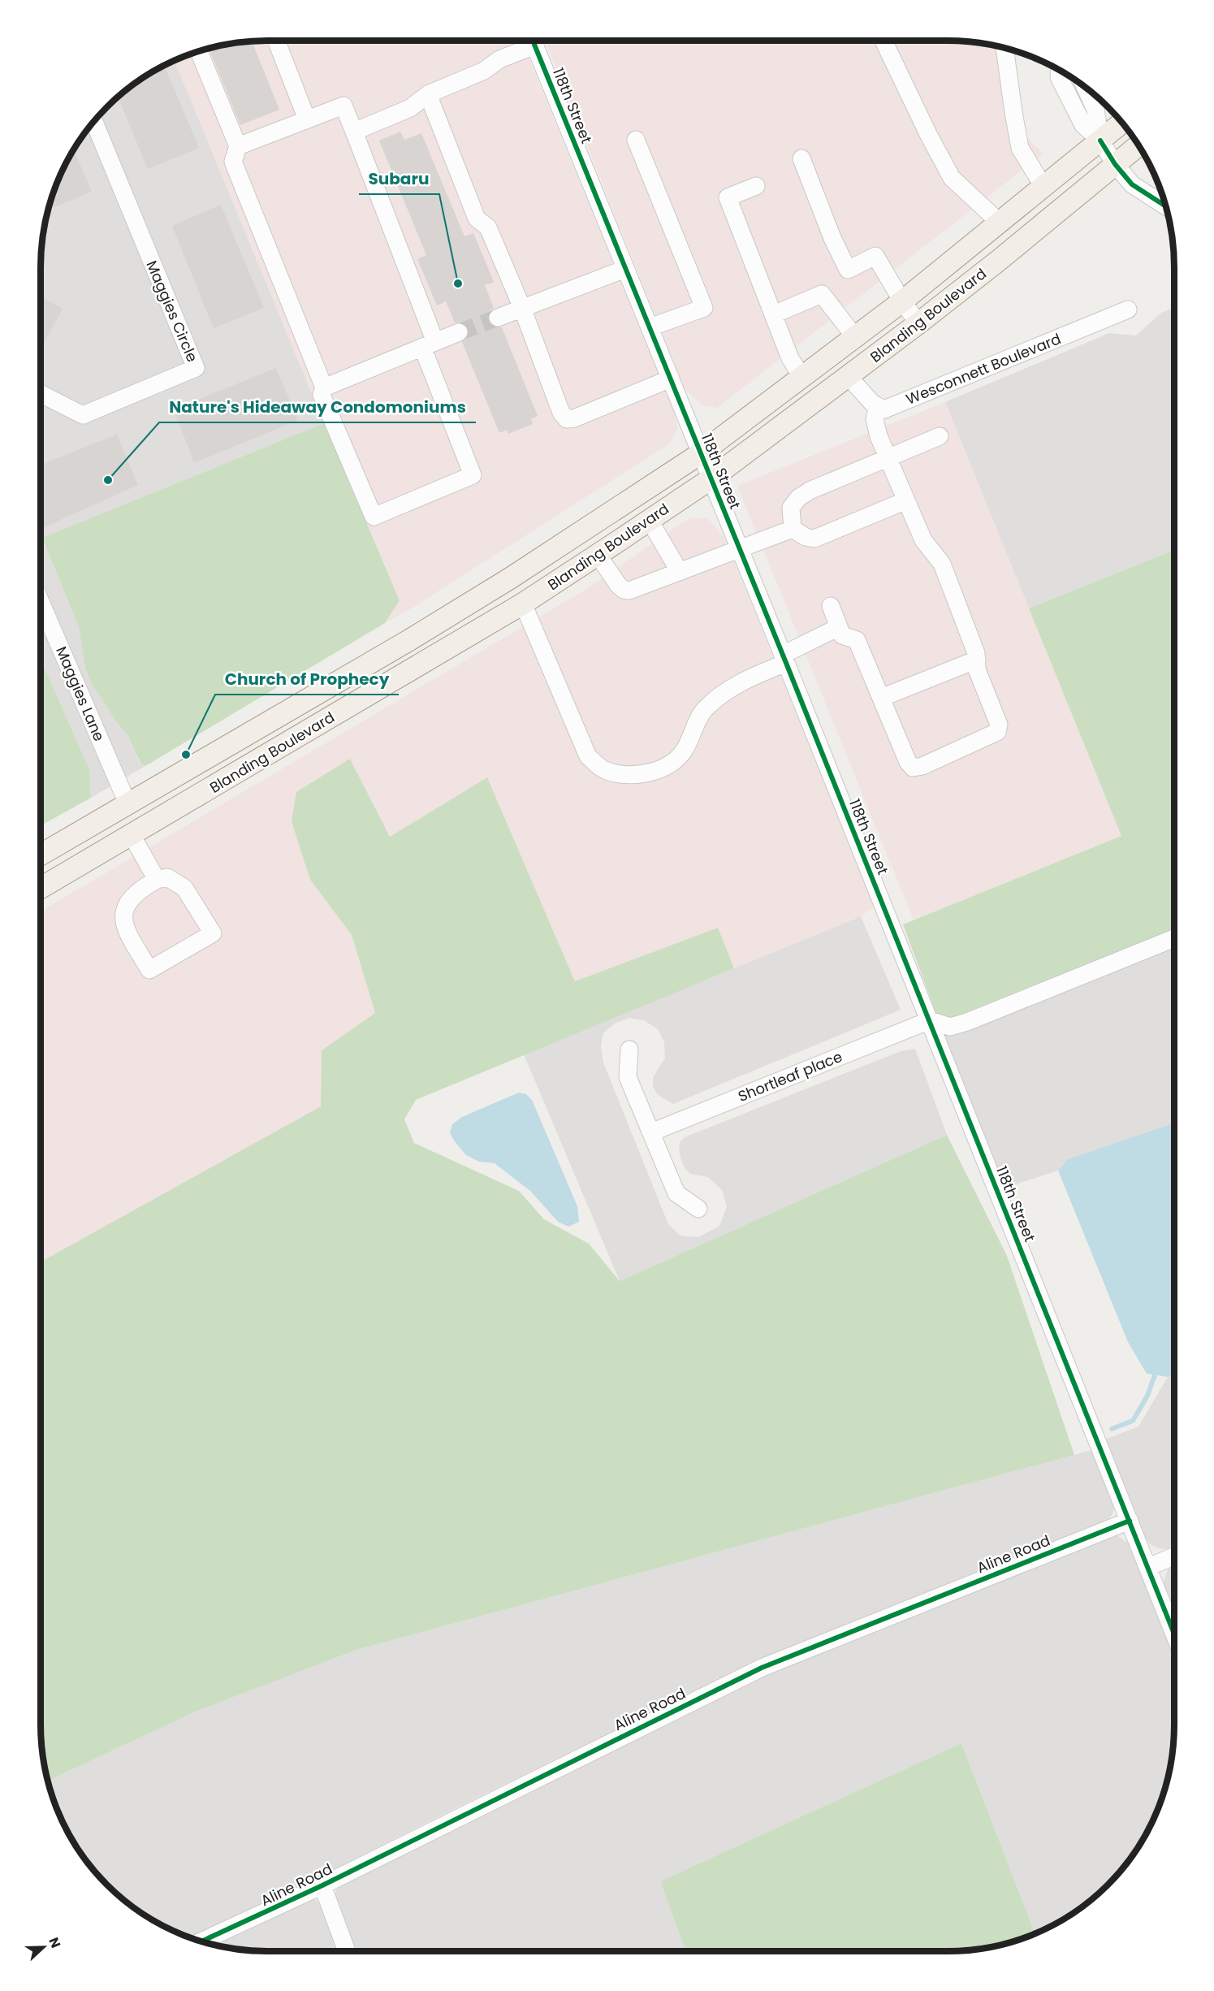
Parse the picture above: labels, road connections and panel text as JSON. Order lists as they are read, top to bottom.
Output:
{
  "streets": {
    "main road": ["Blanding Boulevard"],
    "street": [
      "118th Street",
      "Maggies Circle",
      "Wesconnett Boulevard",
      "Maggies Lane",
      "Shortleaf place",
      "Aline Road"
    ]
  },
  "crossings": [
    ["118th Street", "Blanding Boulevard"],
    ["118th Street", "Shortleaf place"],
    ["118th Street", "Aline Road"],
    ["Blanding Boulevard", "Maggies Lane"]
  ],
  "places": ["Subaru", "Nature's Hideaway Condomoniums", "Church of Prophecy"],
  "north": "right"
}
